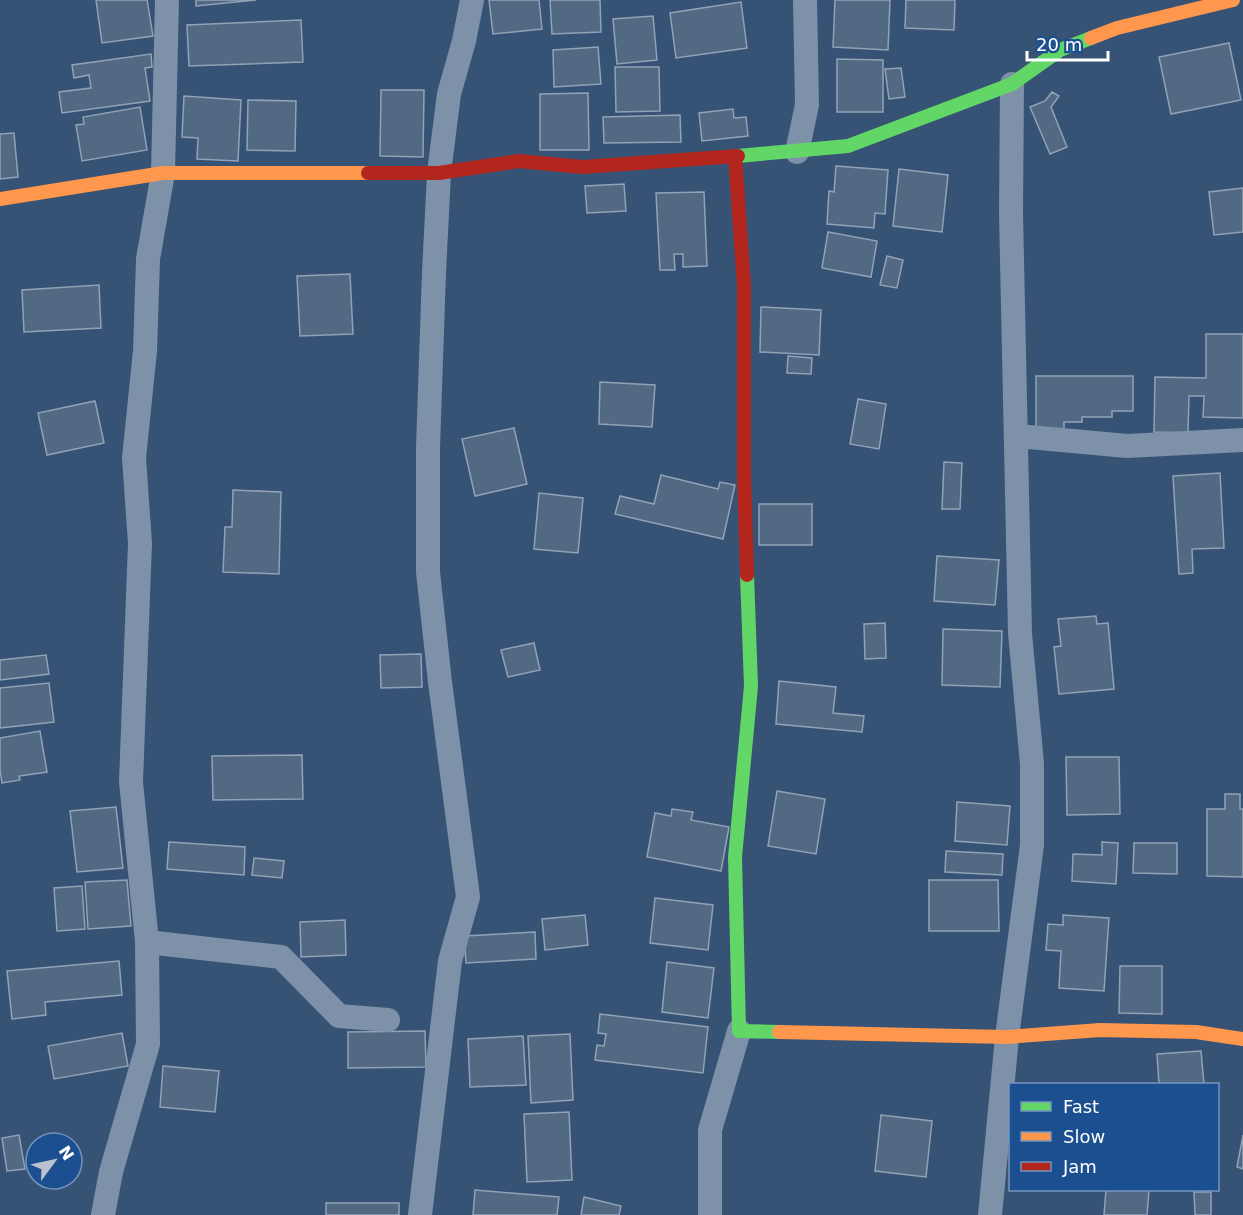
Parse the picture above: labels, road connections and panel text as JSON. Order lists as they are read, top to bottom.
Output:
{
  "legend": ["Fast", "Slow", "Jam"],
  "scale_bar": "20 m",
  "north": "top right"
}
